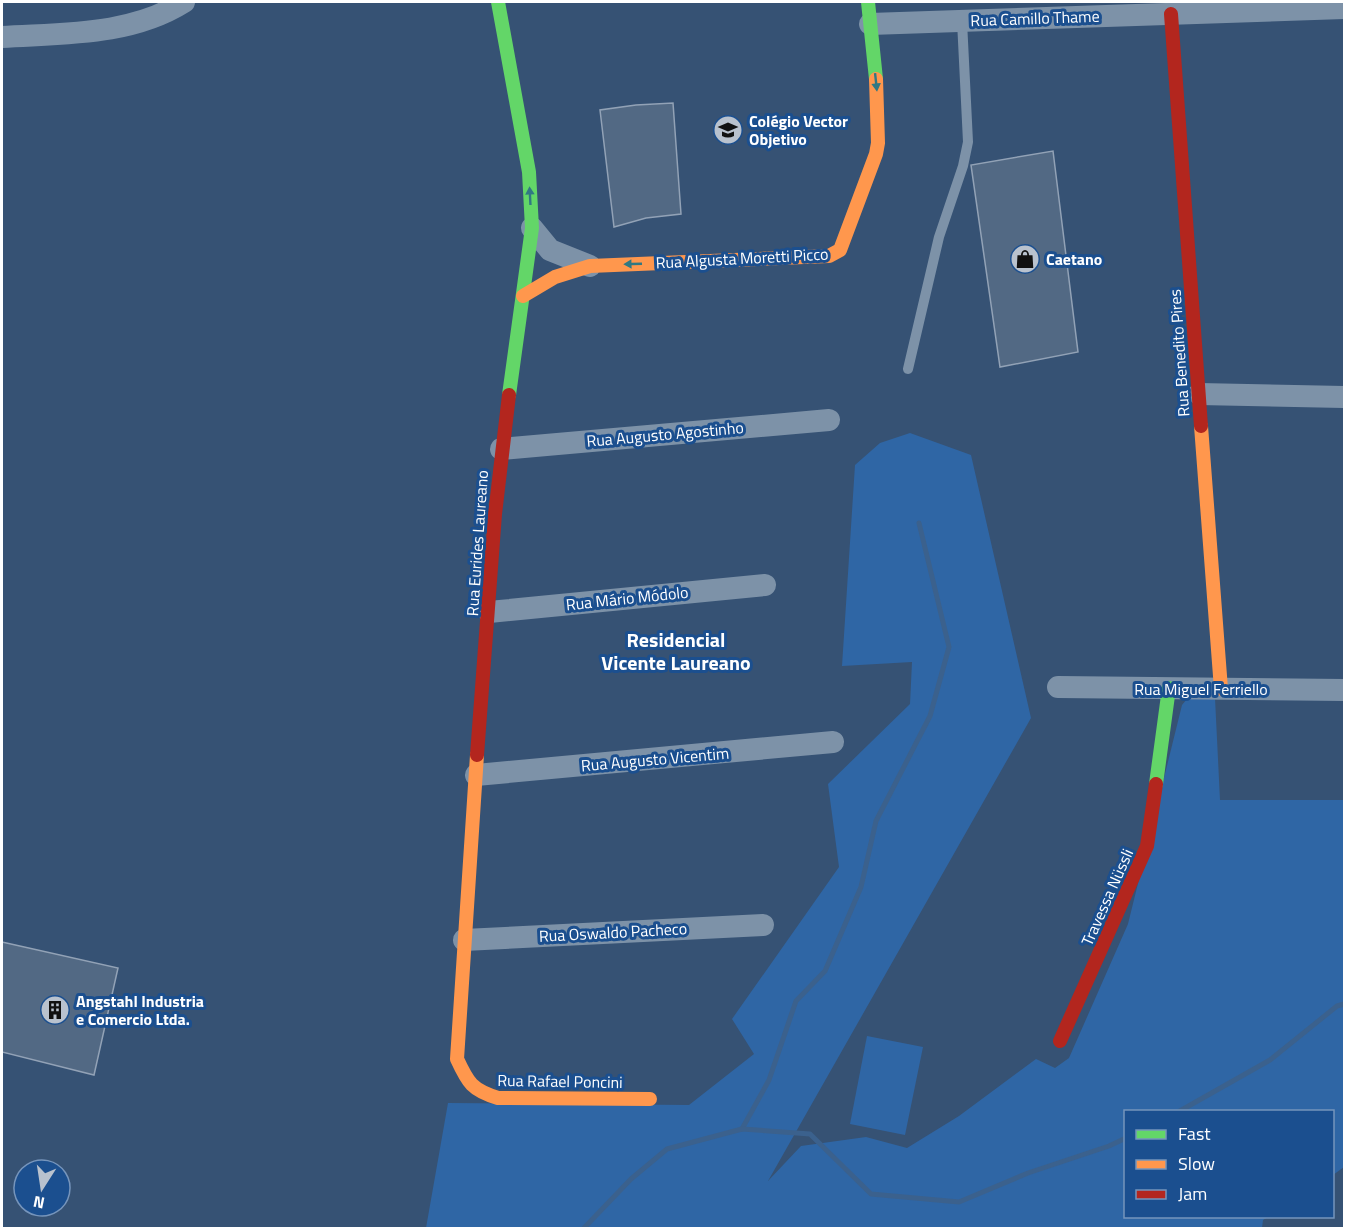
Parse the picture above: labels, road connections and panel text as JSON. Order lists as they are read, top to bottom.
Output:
{
  "streets": {
    "street": [
      "Rua Camillo Thame",
      "Rua Algusta Moretti Picco",
      "Rua Benedito Pires",
      "Rua Augusto Agostinho",
      "Rua Eurides Laureano",
      "Rua Mário Módolo",
      "Rua Miguel Ferriello",
      "Rua Augusto Vicentim",
      "Travessa Nüssli",
      "Rua Oswaldo Pacheco",
      "Rua Rafael Poncini"
    ]
  },
  "crossings": [
    ["Rua Camillo Thame", "Rua Algusta Moretti Picco"],
    ["Rua Camillo Thame", "Rua Benedito Pires"],
    ["Rua Algusta Moretti Picco", "Rua Eurides Laureano"],
    ["Rua Benedito Pires", "Rua Miguel Ferriello"],
    ["Rua Augusto Agostinho", "Rua Eurides Laureano"],
    ["Rua Eurides Laureano", "Rua Mário Módolo"],
    ["Rua Eurides Laureano", "Rua Augusto Vicentim"],
    ["Rua Eurides Laureano", "Rua Oswaldo Pacheco"],
    ["Rua Eurides Laureano", "Rua Rafael Poncini"],
    ["Rua Miguel Ferriello", "Travessa Nüssli"]
  ],
  "districts": ["Residencial Vicente Laureano"],
  "places": {
    "school or university": ["Colégio Vector Objetivo"],
    "shop": ["Caetano"],
    "building": ["Angstahl Industria e Comercio Ltda."]
  },
  "legend": ["Fast", "Slow", "Jam"],
  "north": "bottom"
}
